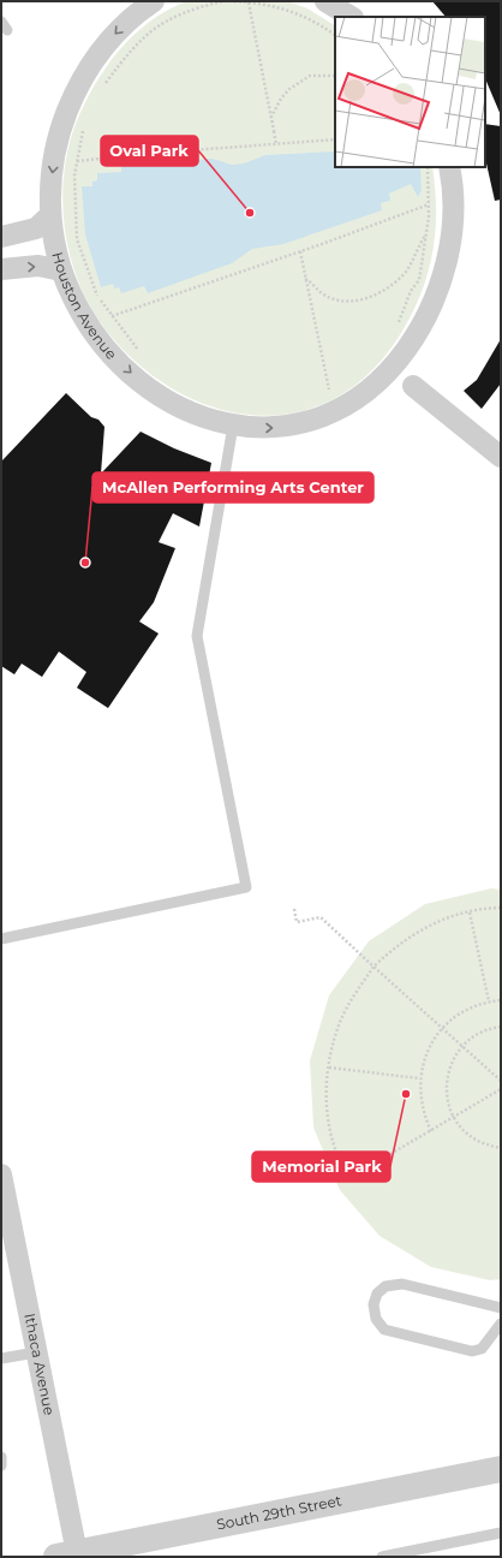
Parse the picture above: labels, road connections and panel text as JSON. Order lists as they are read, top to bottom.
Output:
{
  "streets": {
    "street": ["Houston Avenue", "Ithaca Avenue", "South 29th Street"]
  },
  "crossings": [
    ["Ithaca Avenue", "South 29th Street"]
  ],
  "places": ["Oval Park", "McAllen Performing Arts Center", "Memorial Park"]
}
